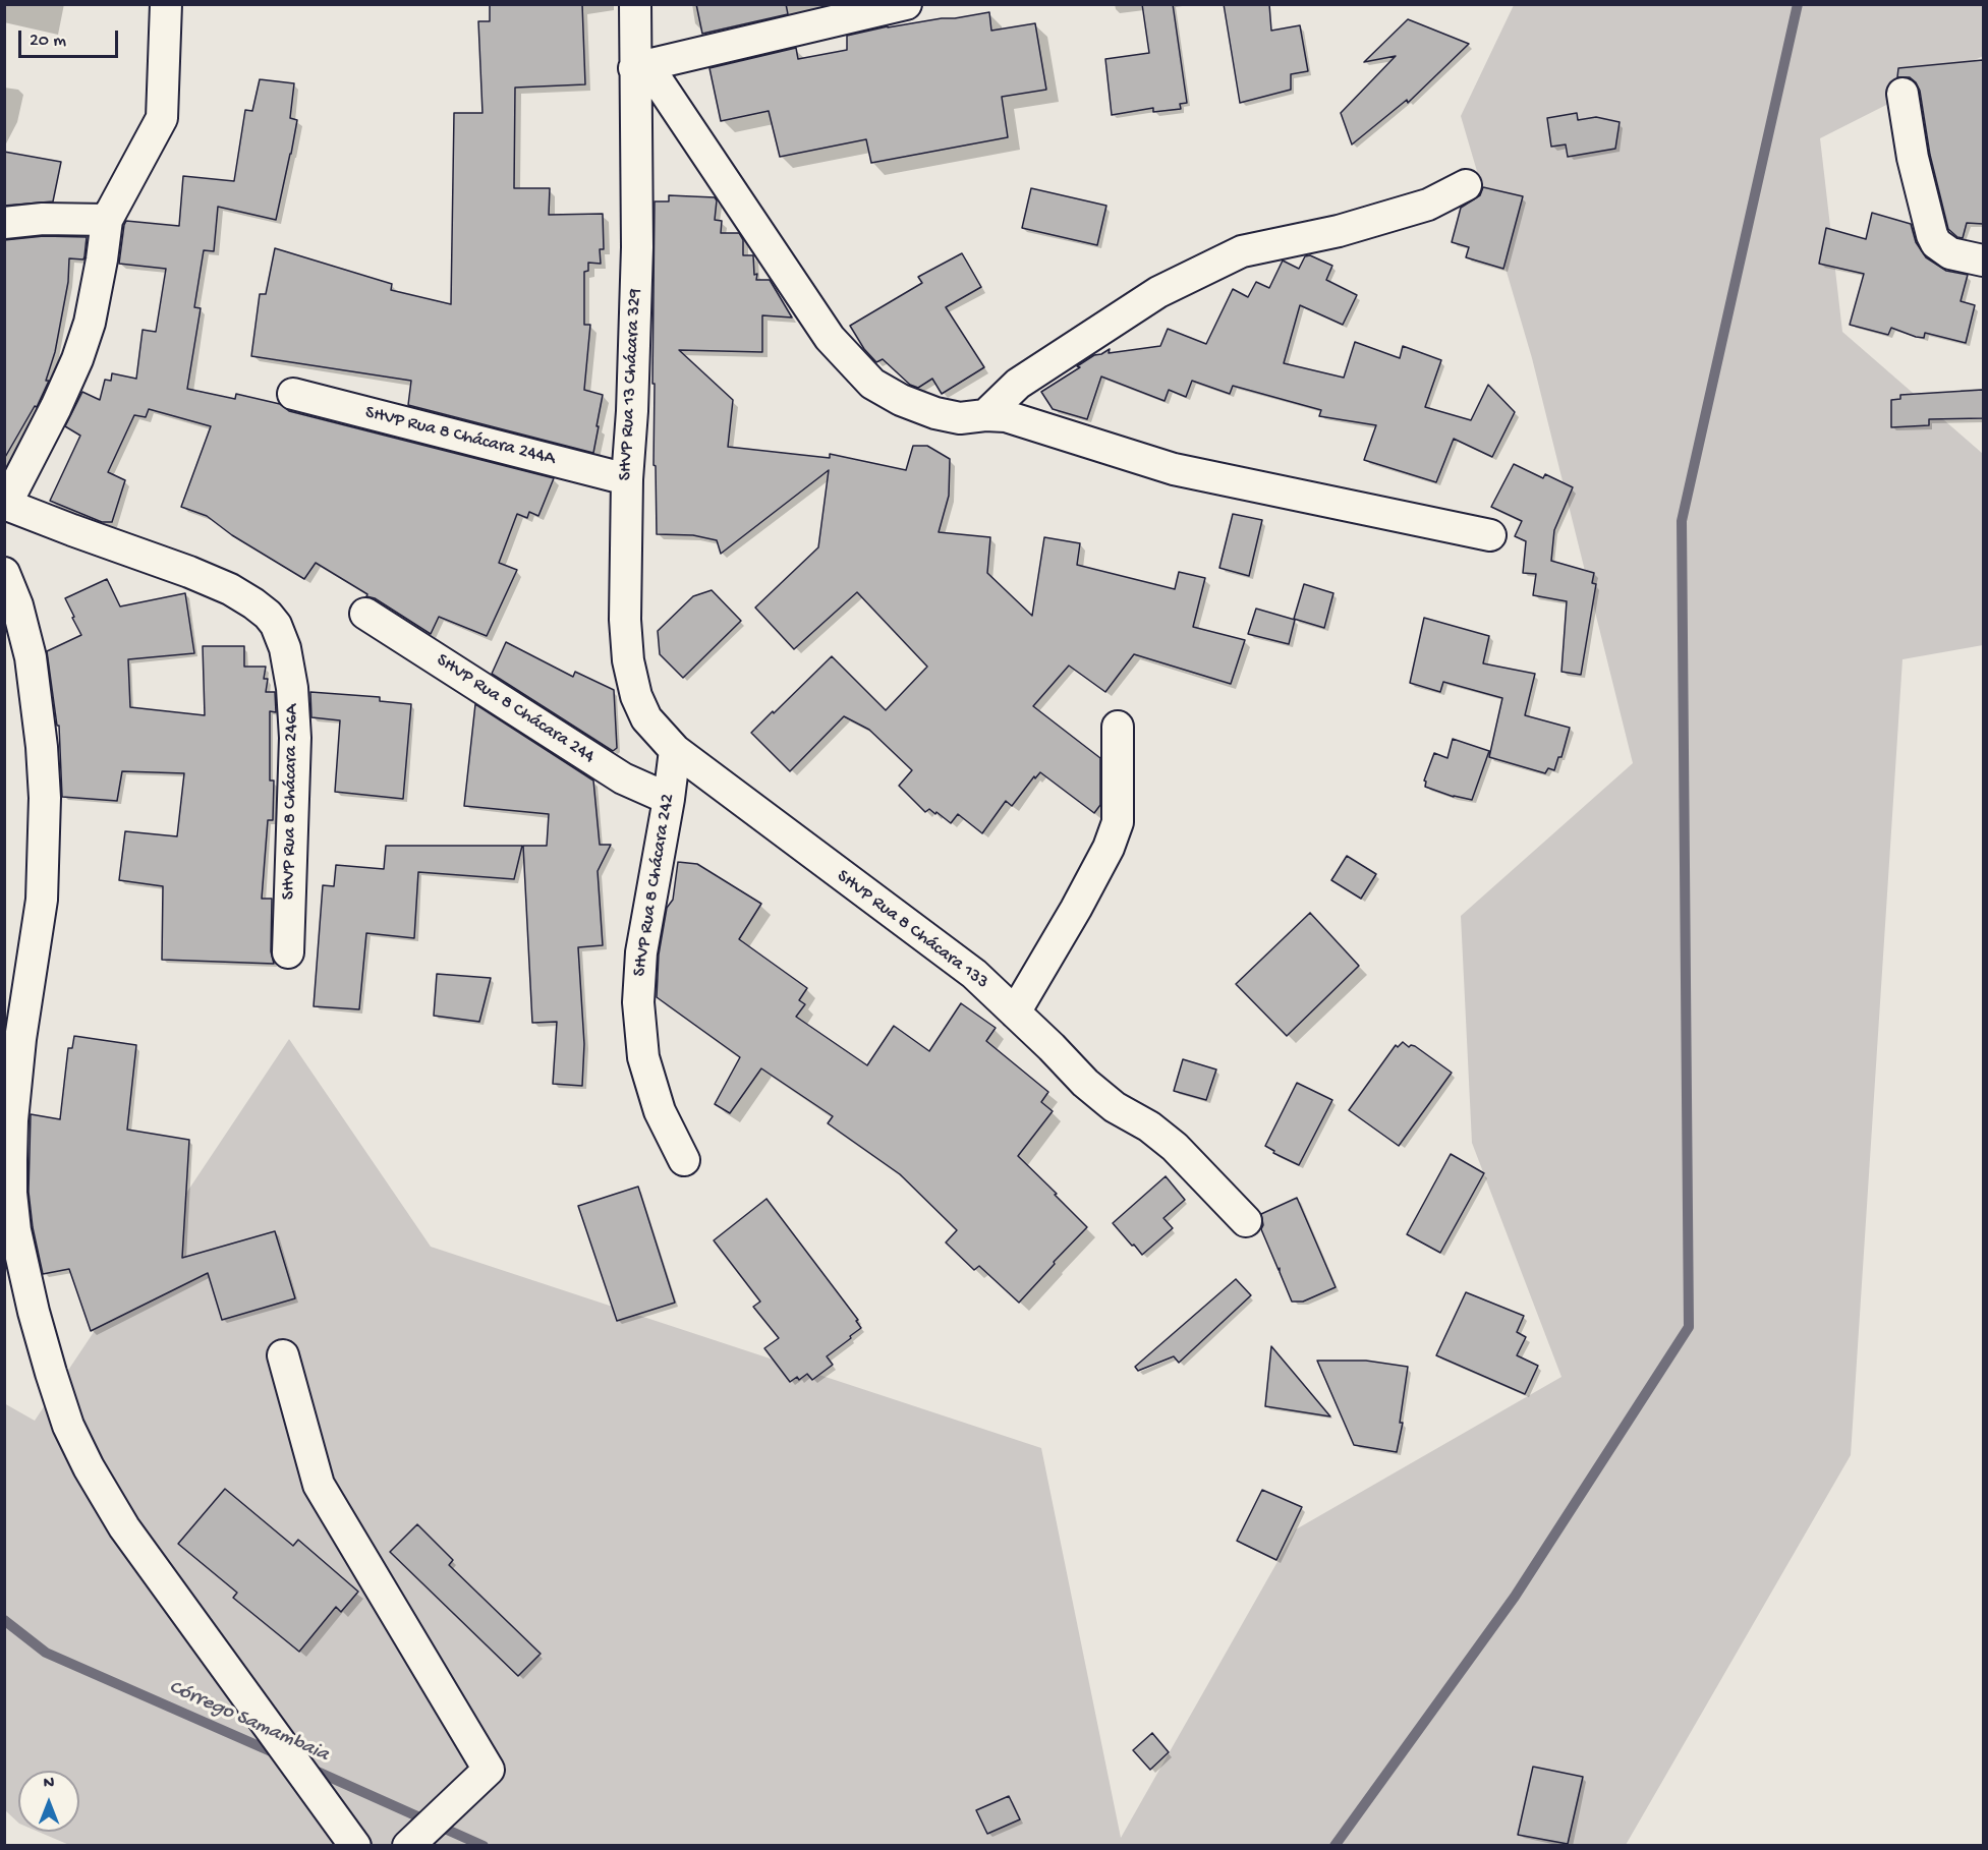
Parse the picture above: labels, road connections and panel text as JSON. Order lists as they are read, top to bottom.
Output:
{
  "streets": {
    "street": [
      "SHVP Rua 13 Chácara 329",
      "SHVP Rua 8 Chácara 244A",
      "SHVP Rua 8 Chácara 244",
      "SHVP Rua 8 Chácara 246A",
      "SHVP Rua 8 Chácara 242",
      "SHVP Rua 8 Chácara 133"
    ]
  },
  "crossings": [
    ["SHVP Rua 13 Chácara 329", "SHVP Rua 8 Chácara 244A"],
    ["SHVP Rua 13 Chácara 329", "SHVP Rua 8 Chácara 242"],
    ["SHVP Rua 13 Chácara 329", "SHVP Rua 8 Chácara 133"],
    ["SHVP Rua 8 Chácara 244", "SHVP Rua 8 Chácara 242"],
    ["SHVP Rua 8 Chácara 242", "SHVP Rua 8 Chácara 133"]
  ],
  "water": ["Córrego Samambaia"],
  "scale_bar": "20 m",
  "north": "top"
}
